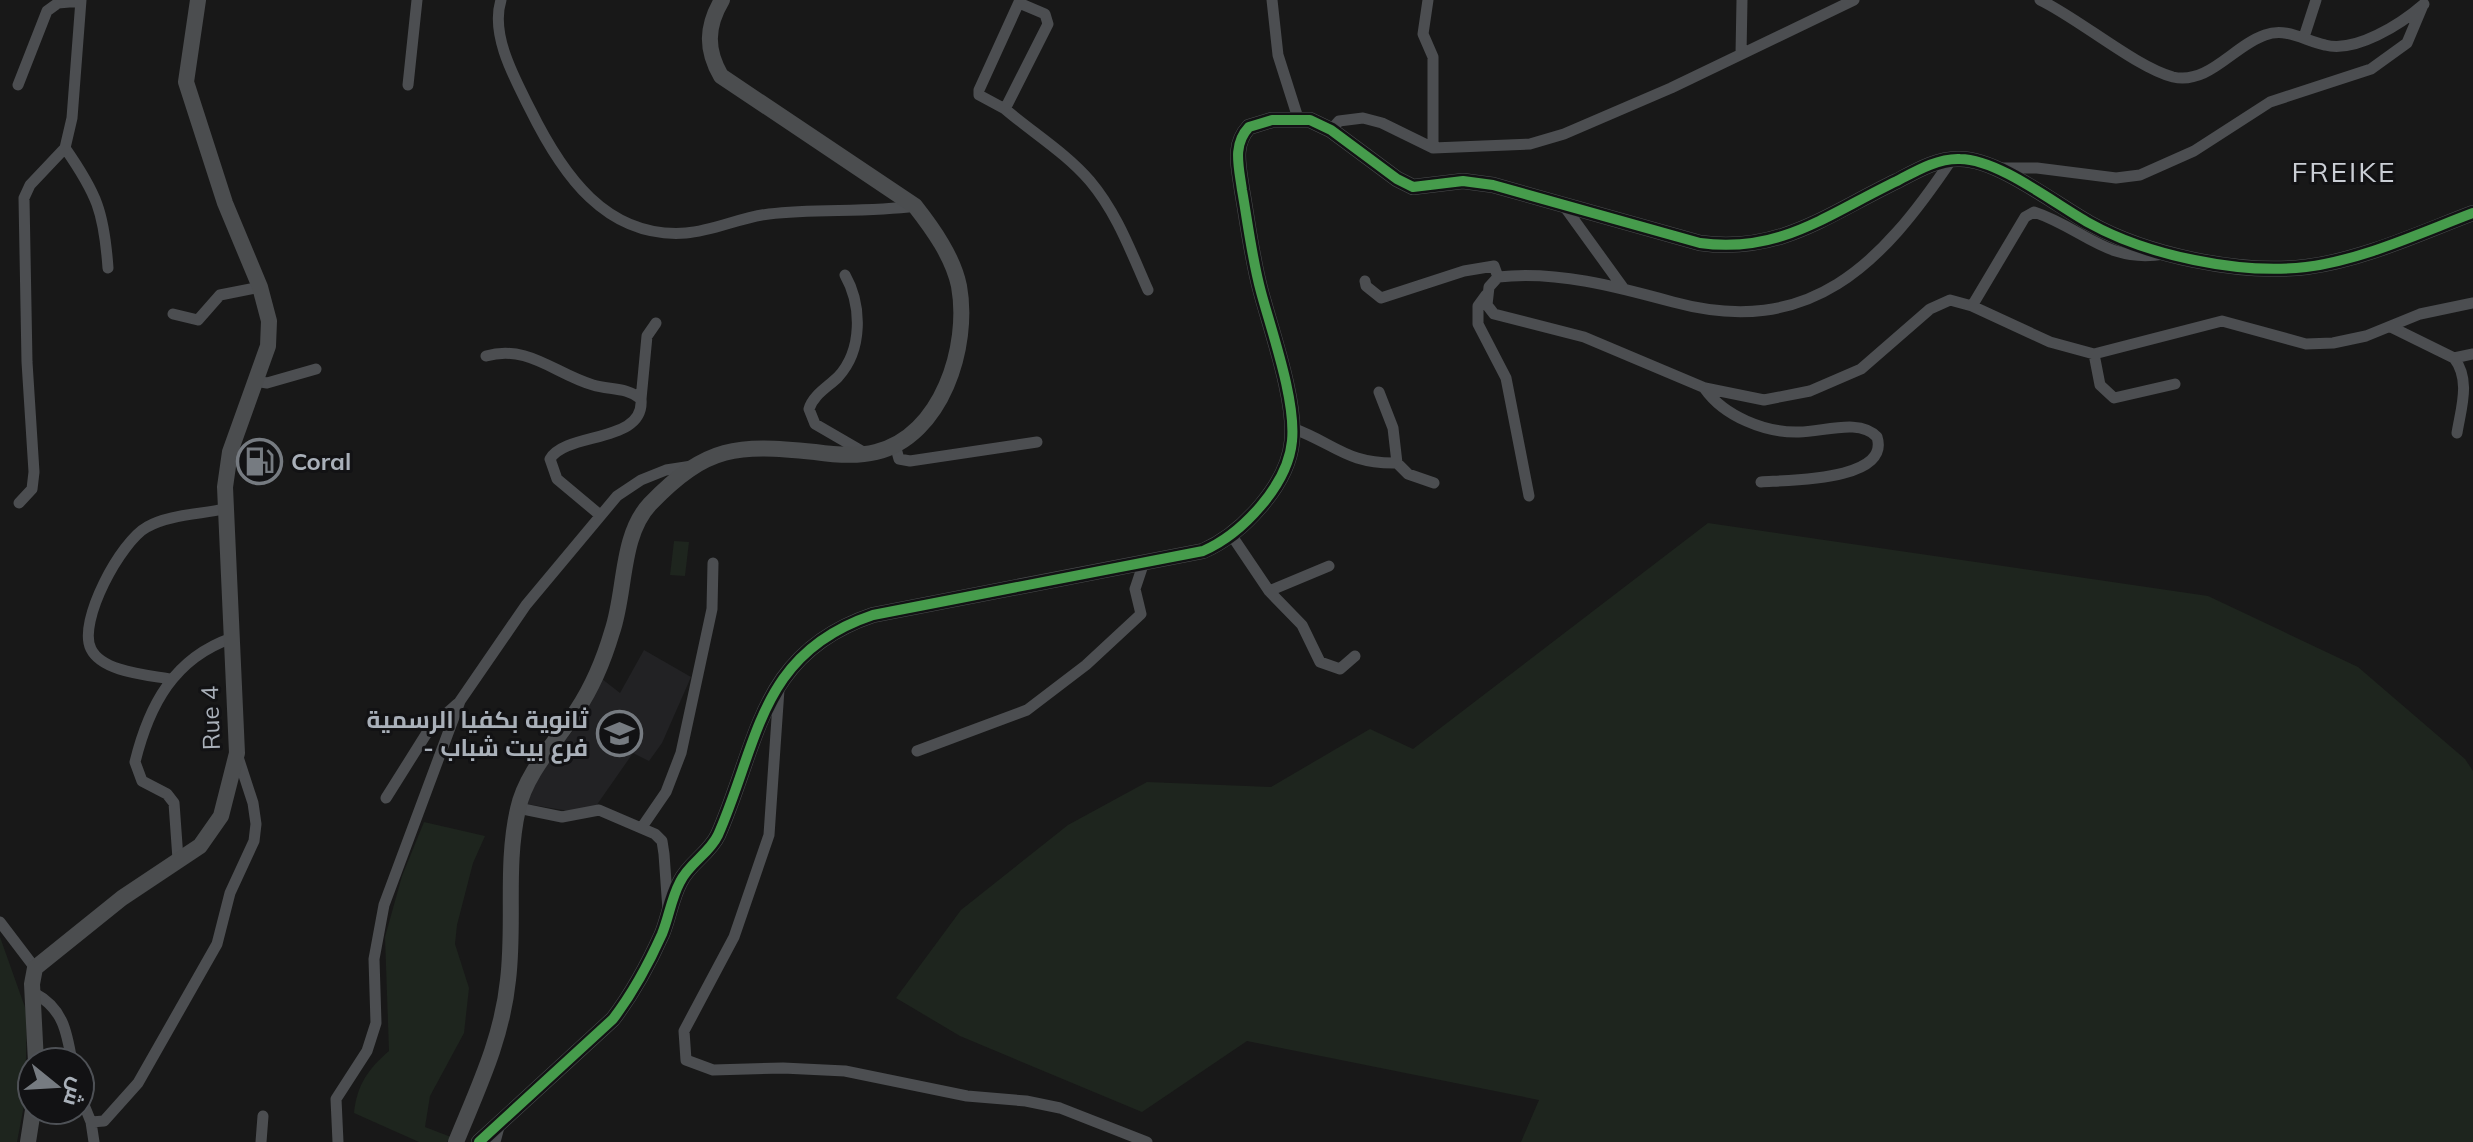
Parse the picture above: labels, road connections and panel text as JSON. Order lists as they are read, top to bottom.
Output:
{
  "streets": {
    "street": ["Rue 4"]
  },
  "districts": ["FREIKE"],
  "places": {
    "fuel station": ["Coral"],
    "school or university": ["ثانوية بكفيا الرسمية - فرع بيت شباب"]
  },
  "north": "right"
}
